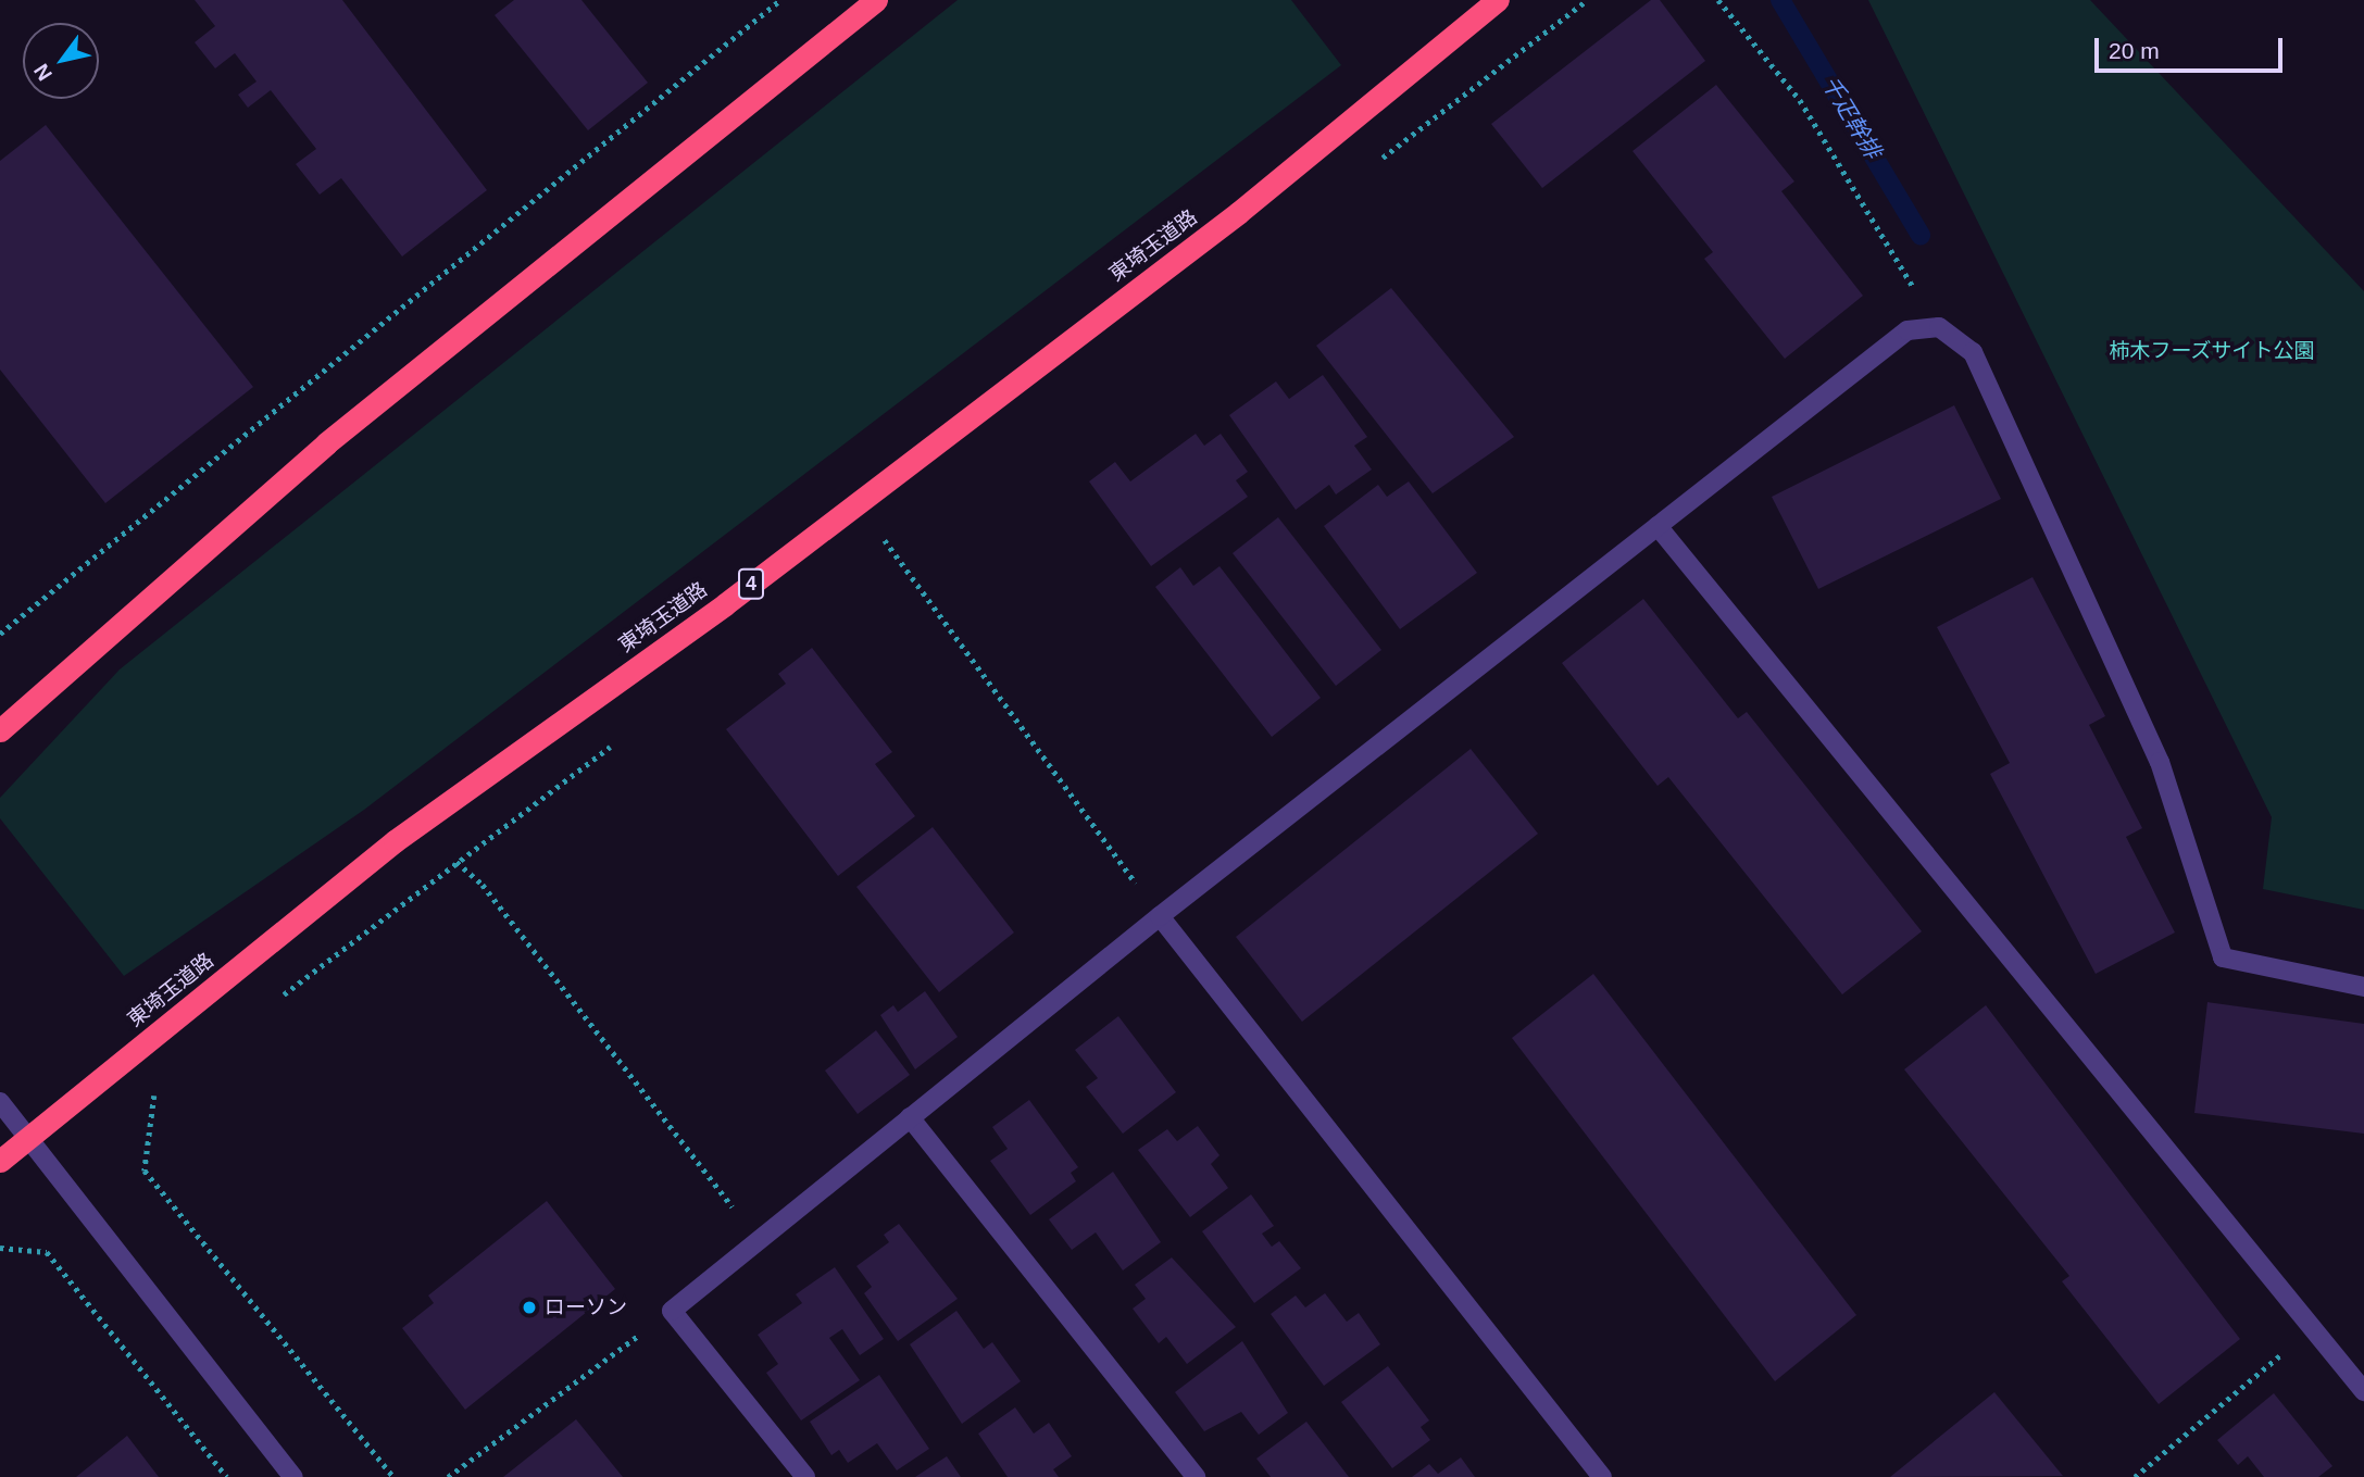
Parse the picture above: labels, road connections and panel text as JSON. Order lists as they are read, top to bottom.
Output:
{
  "streets": {
    "highway": ["東埼玉道路", "4"]
  },
  "water": ["千疋幹排"],
  "parks": ["柿木フーズサイト公園"],
  "places": ["ローソン"],
  "scale_bar": "20 m",
  "north": "bottom left"
}
